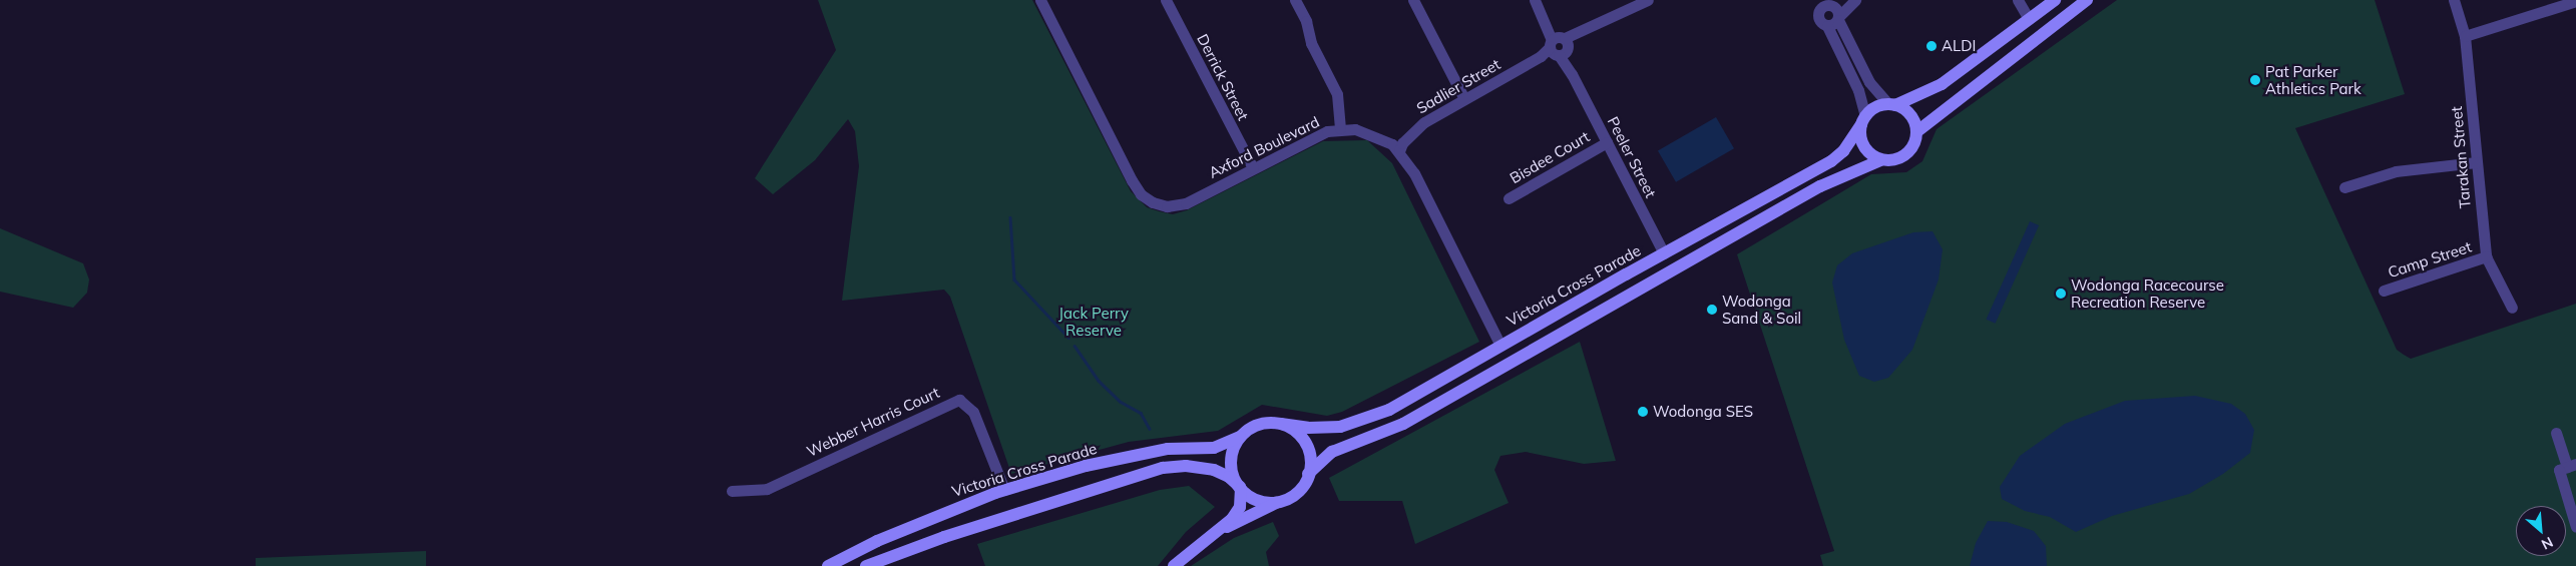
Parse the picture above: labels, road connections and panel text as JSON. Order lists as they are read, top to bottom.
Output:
{
  "streets": {
    "main road": ["Victoria Cross Parade"],
    "street": [
      "Derrick Street",
      "Sadlier Street",
      "Axford Boulevard",
      "Bisdee Court",
      "Peeler Street",
      "Tarakan Street",
      "Camp Street",
      "Webber Harris Court"
    ]
  },
  "crossings": [
    ["Derrick Street", "Axford Boulevard"],
    ["Sadlier Street", "Axford Boulevard"],
    ["Sadlier Street", "Peeler Street"],
    ["Axford Boulevard", "Victoria Cross Parade"],
    ["Bisdee Court", "Peeler Street"],
    ["Peeler Street", "Victoria Cross Parade"],
    ["Tarakan Street", "Camp Street"],
    ["Victoria Cross Parade", "Webber Harris Court"]
  ],
  "parks": ["Jack Perry Reserve"],
  "places": [
    "ALDI",
    "Pat Parker Athletics Park",
    "Wodonga Racecourse Recreation Reserve",
    "Wodonga Sand & Soil",
    "Wodonga SES"
  ],
  "north": "bottom right"
}
